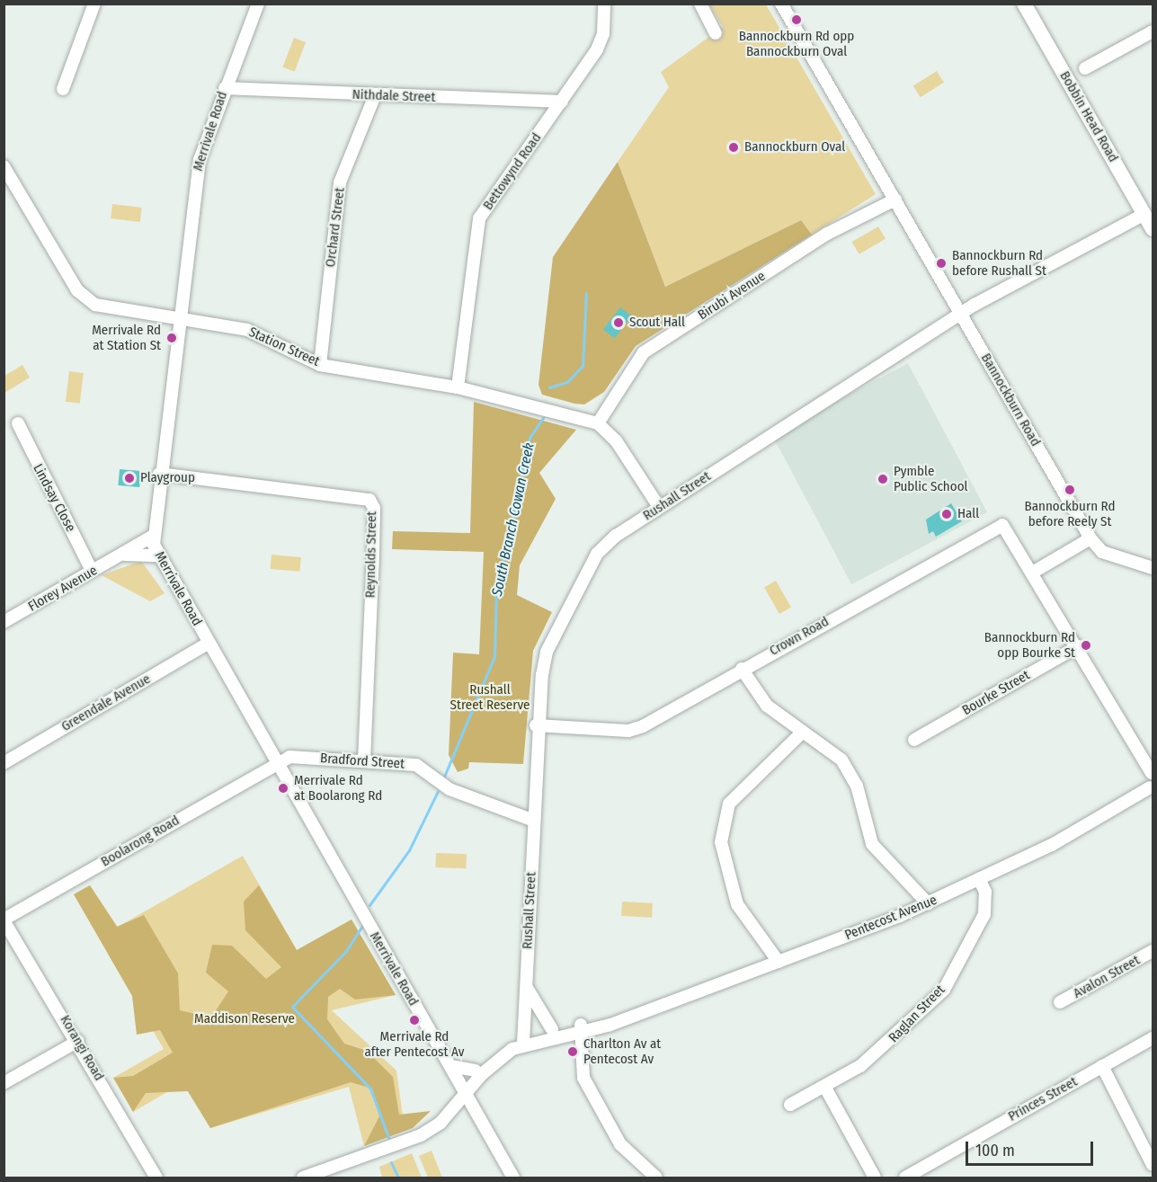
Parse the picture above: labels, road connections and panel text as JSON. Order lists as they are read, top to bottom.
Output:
{
  "streets": {
    "main road": ["Bobbin Head Road"],
    "street": [
      "Nithdale Street",
      "Merrivale Road",
      "Bettowynd Road",
      "Orchard Street",
      "Birubi Avenue",
      "Station Street",
      "Bannockburn Road",
      "Rushall Street",
      "Lindsay Close",
      "Reynolds Street",
      "Florey Avenue",
      "Crown Road",
      "Bourke Street",
      "Greendale Avenue",
      "Bradford Street",
      "Boolarong Road",
      "Pentecost Avenue",
      "Avalon Street",
      "Raglan Street",
      "Korangi Road",
      "Princes Street"
    ]
  },
  "crossings": [
    ["Nithdale Street", "Merrivale Road"],
    ["Nithdale Street", "Bettowynd Road"],
    ["Nithdale Street", "Orchard Street"],
    ["Bobbin Head Road", "Rushall Street"],
    ["Merrivale Road", "Station Street"],
    ["Merrivale Road", "Reynolds Street"],
    ["Merrivale Road", "Florey Avenue"],
    ["Merrivale Road", "Greendale Avenue"],
    ["Merrivale Road", "Bradford Street"],
    ["Merrivale Road", "Boolarong Road"],
    ["Merrivale Road", "Pentecost Avenue"],
    ["Bettowynd Road", "Station Street"],
    ["Orchard Street", "Station Street"],
    ["Birubi Avenue", "Station Street"],
    ["Birubi Avenue", "Bannockburn Road"],
    ["Station Street", "Rushall Street"],
    ["Bannockburn Road", "Rushall Street"],
    ["Rushall Street", "Crown Road"],
    ["Rushall Street", "Bradford Street"],
    ["Rushall Street", "Pentecost Avenue"],
    ["Lindsay Close", "Florey Avenue"],
    ["Reynolds Street", "Bradford Street"],
    ["Bradford Street", "Boolarong Road"],
    ["Boolarong Road", "Korangi Road"],
    ["Pentecost Avenue", "Raglan Street"]
  ],
  "water": ["South Branch Cowan Creek"],
  "parks": ["Rushall Street Reserve", "Maddison Reserve"],
  "places": [
    "Bannockburn Rd opp Bannockburn Oval",
    "Bannockburn Oval",
    "Bannockburn Rd before Rushall St",
    "Scout Hall",
    "Merrivale Rd at Station St",
    "Playgroup",
    "Pymble Public School",
    "Bannockburn Rd before Reely St",
    "Hall",
    "Bannockburn Rd opp Bourke St",
    "Merrivale Rd at Boolarong Rd",
    "Merrivale Rd after Pentecost Av",
    "Charlton Av at Pentecost Av"
  ],
  "scale_bar": "100 m"
}
